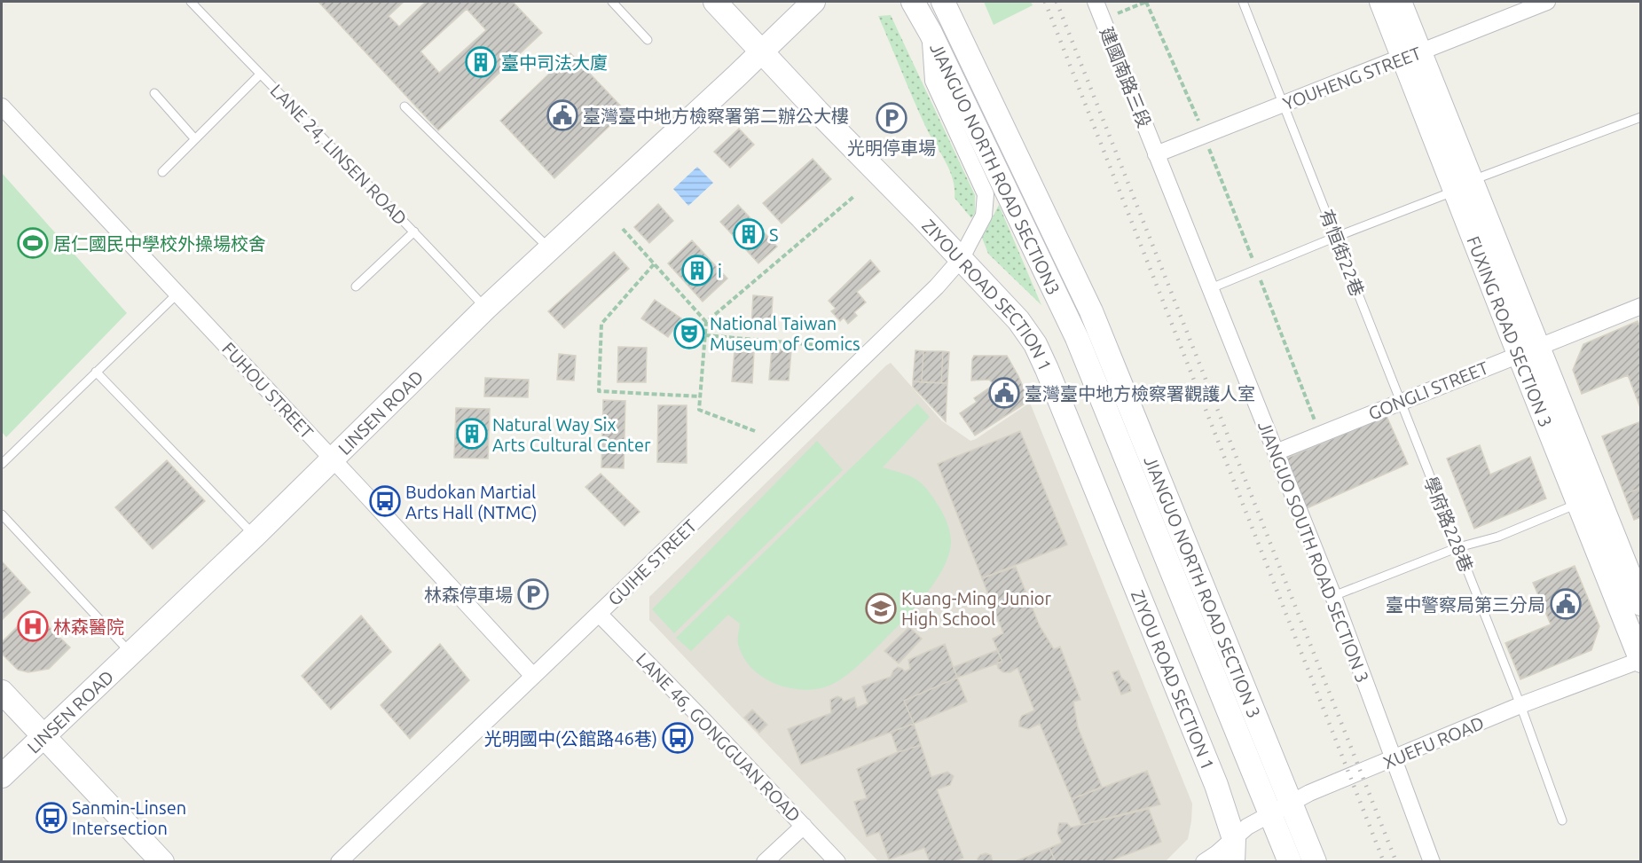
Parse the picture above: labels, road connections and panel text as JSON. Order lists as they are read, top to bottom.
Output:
{
  "streets": {
    "street": [
      "建國南路三段",
      "YOUHENG STREET",
      "JIANGUO NORTH ROAD SECTION3",
      "ZIYOU ROAD SECTION 1",
      "FUXING ROAD SECTION 3",
      "FUHOU STREET",
      "GONGLI STREET",
      "LINSEN ROAD",
      "JIANGUO SOUTH ROAD SECTION 3",
      "GUIHE STREET",
      "JIANGUO NORTH ROAD SECTION 3",
      "LANE 46, GONGGUAN ROAD",
      "XUEFU ROAD"
    ],
    "lane": ["LANE 24, LINSEN ROAD", "有恒街22巷", "學府路228巷"]
  },
  "crossings": [
    ["建國南路三段", "YOUHENG STREET"],
    ["建國南路三段", "JIANGUO SOUTH ROAD SECTION 3"],
    ["YOUHENG STREET", "有恒街22巷"],
    ["YOUHENG STREET", "FUXING ROAD SECTION 3"],
    ["YOUHENG STREET", "JIANGUO SOUTH ROAD SECTION 3"],
    ["LANE 24, LINSEN ROAD", "LINSEN ROAD"],
    ["JIANGUO NORTH ROAD SECTION3", "GUIHE STREET"],
    ["JIANGUO NORTH ROAD SECTION3", "XUEFU ROAD"],
    ["有恒街22巷", "GONGLI STREET"],
    ["有恒街22巷", "學府路228巷"],
    ["ZIYOU ROAD SECTION 1", "LINSEN ROAD"],
    ["ZIYOU ROAD SECTION 1", "GUIHE STREET"],
    ["ZIYOU ROAD SECTION 1", "XUEFU ROAD"],
    ["FUXING ROAD SECTION 3", "GONGLI STREET"],
    ["FUXING ROAD SECTION 3", "XUEFU ROAD"],
    ["FUHOU STREET", "LINSEN ROAD"],
    ["FUHOU STREET", "GUIHE STREET"],
    ["GONGLI STREET", "學府路228巷"],
    ["GONGLI STREET", "JIANGUO SOUTH ROAD SECTION 3"],
    ["學府路228巷", "XUEFU ROAD"],
    ["JIANGUO SOUTH ROAD SECTION 3", "XUEFU ROAD"],
    ["GUIHE STREET", "LANE 46, GONGGUAN ROAD"],
    ["JIANGUO NORTH ROAD SECTION 3", "XUEFU ROAD"]
  ],
  "places": {
    "building": [
      "臺中司法大廈",
      "S",
      "i",
      "Natural Way Six Arts Cultural Center"
    ],
    "public building": ["臺灣臺中地方檢察署第二辦公大樓", "臺灣臺中地方檢察署觀護人室", "臺中警察局第三分局"],
    "parking": ["光明停車場", "林森停車場"],
    "sports": ["居仁國民中學校外操場校舍"],
    "theatre": ["National Taiwan Museum of Comics"],
    "bus stop": ["Budokan Martial Arts Hall (NTMC)", "光明國中(公館路46巷)", "Sanmin-Linsen Intersection"],
    "school or university": ["Kuang-Ming Junior High School"],
    "hospital": ["林森醫院"]
  }
}
